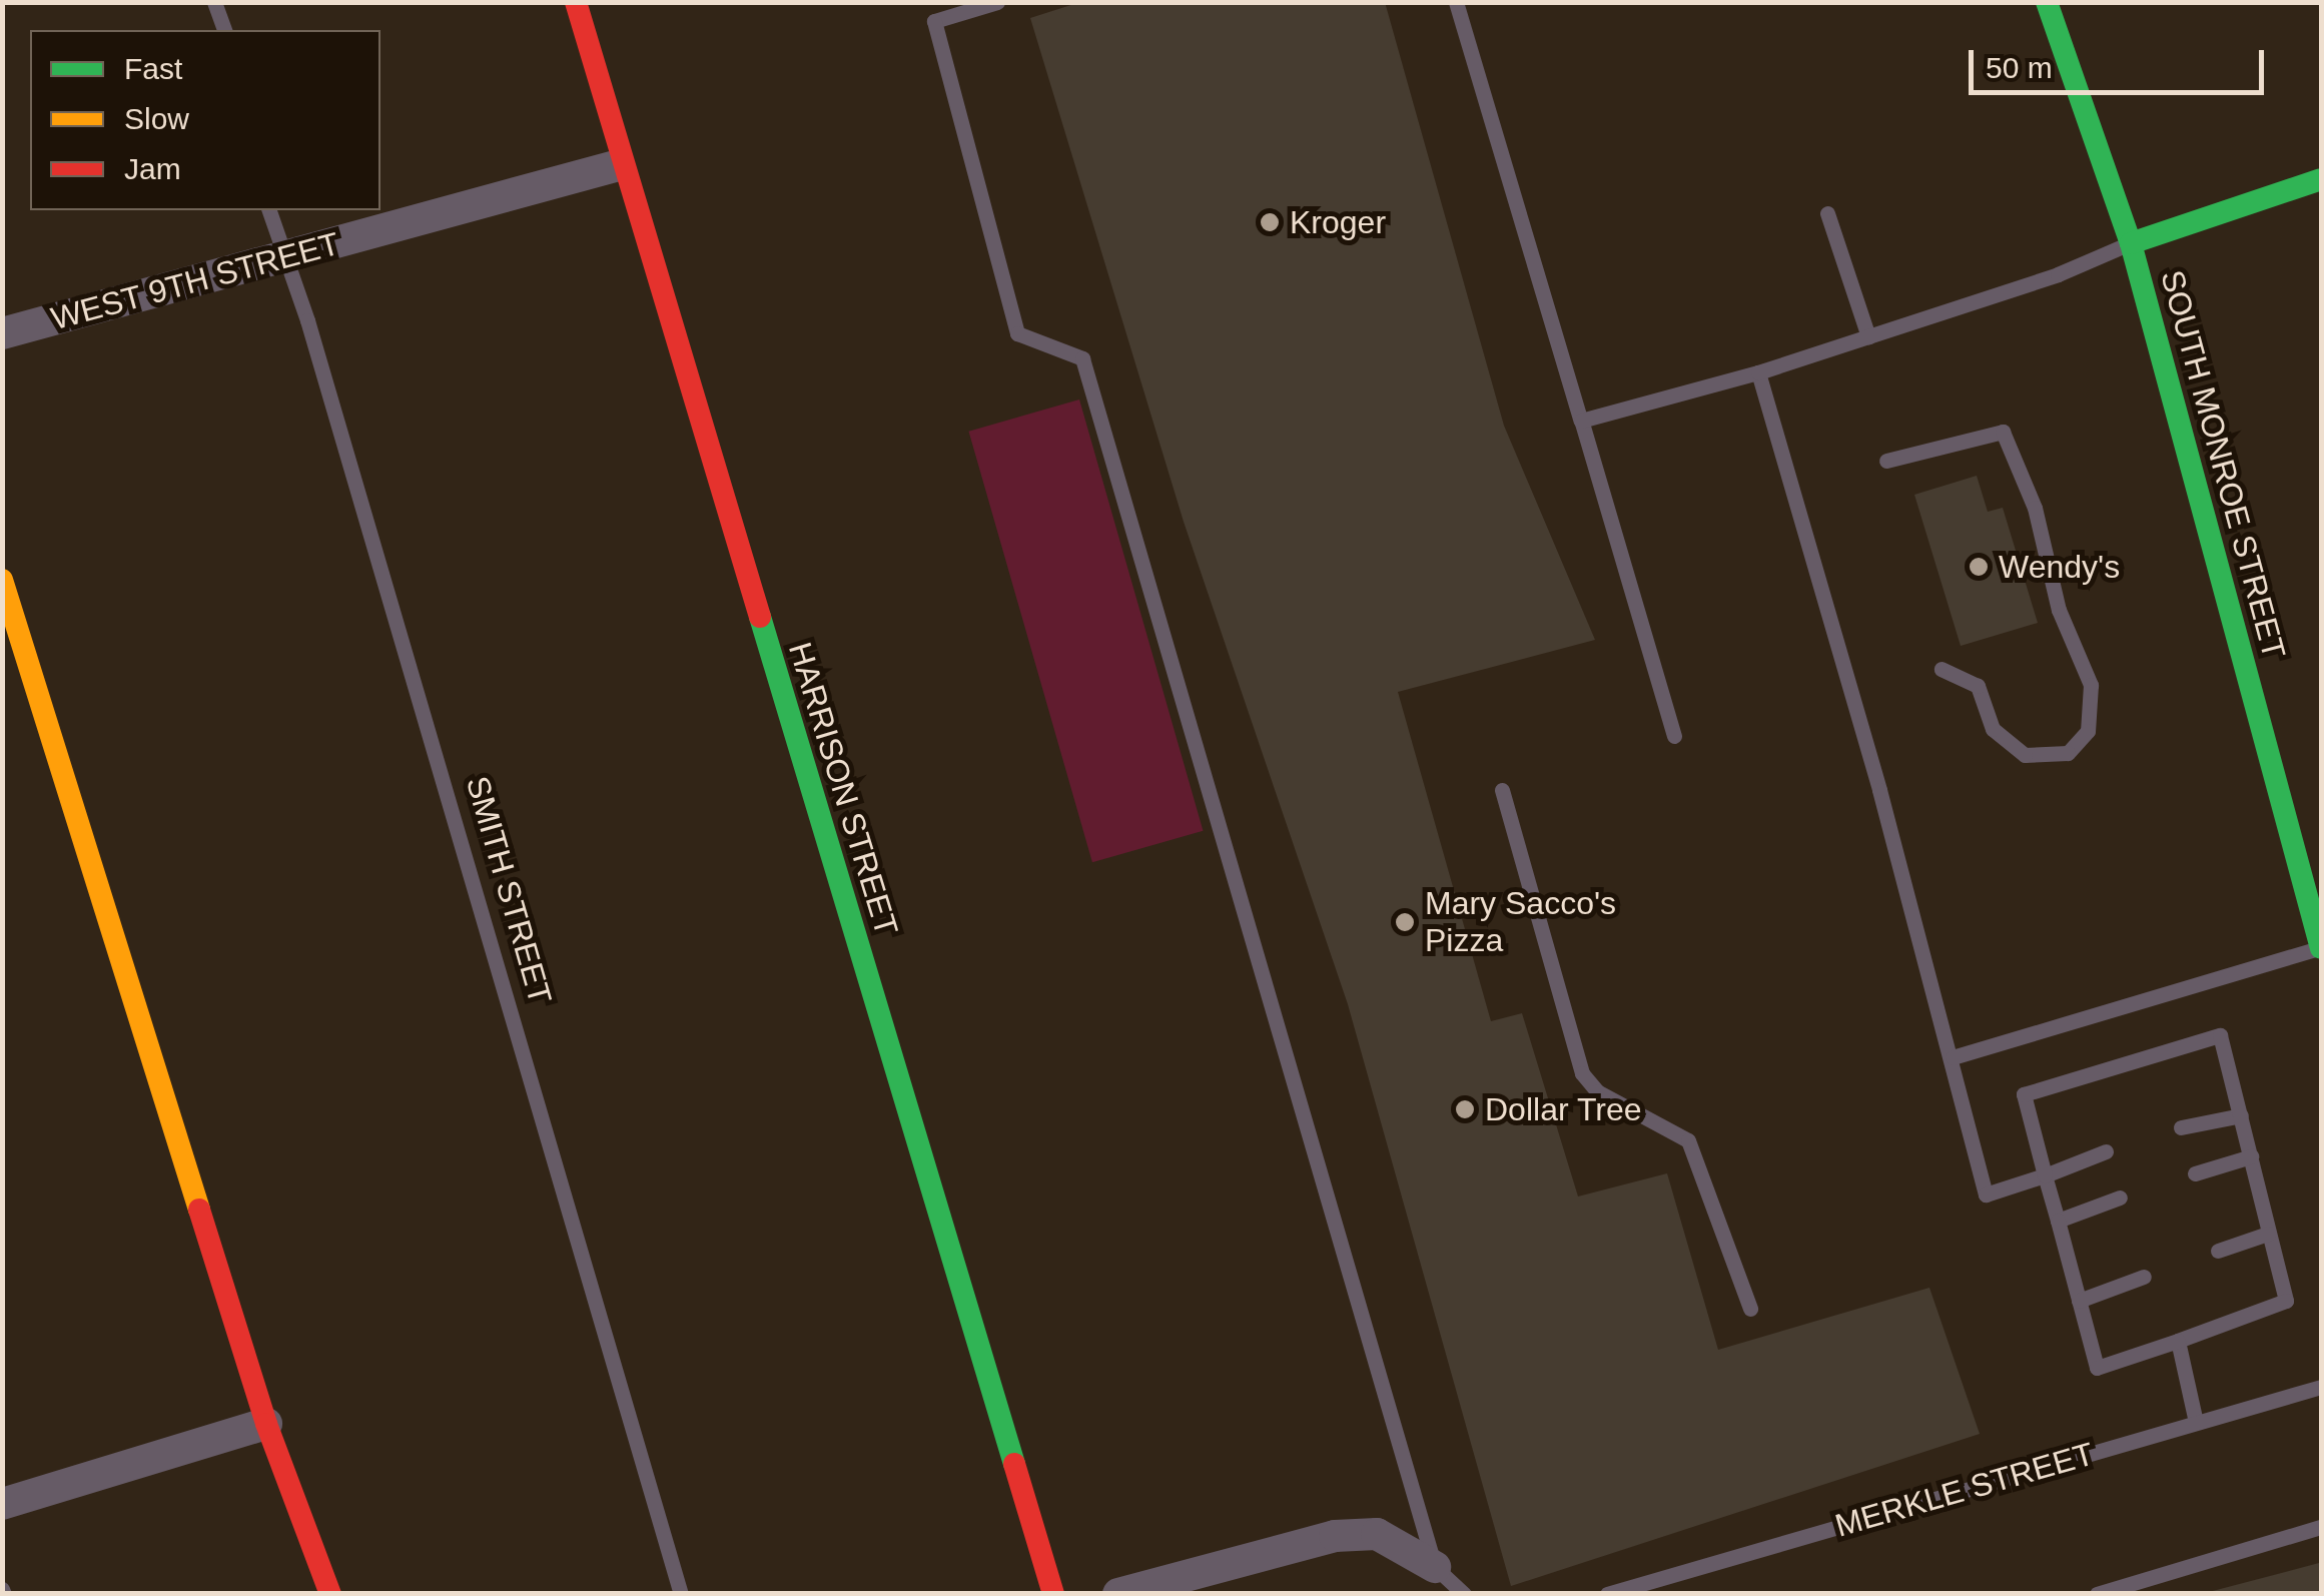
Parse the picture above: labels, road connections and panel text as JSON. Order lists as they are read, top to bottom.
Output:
{
  "streets": {
    "street": ["WEST 9TH STREET", "SOUTH MONROE STREET", "HARRISON STREET"],
    "lane": ["SMITH STREET", "MERKLE STREET"]
  },
  "crossings": [
    ["WEST 9TH STREET", "HARRISON STREET"],
    ["WEST 9TH STREET", "SMITH STREET"]
  ],
  "places": [
    "Kroger",
    "Wendy's",
    "Mary Sacco's Pizza",
    "Dollar Tree"
  ],
  "legend": ["Fast", "Slow", "Jam"],
  "scale_bar": "50 m"
}
